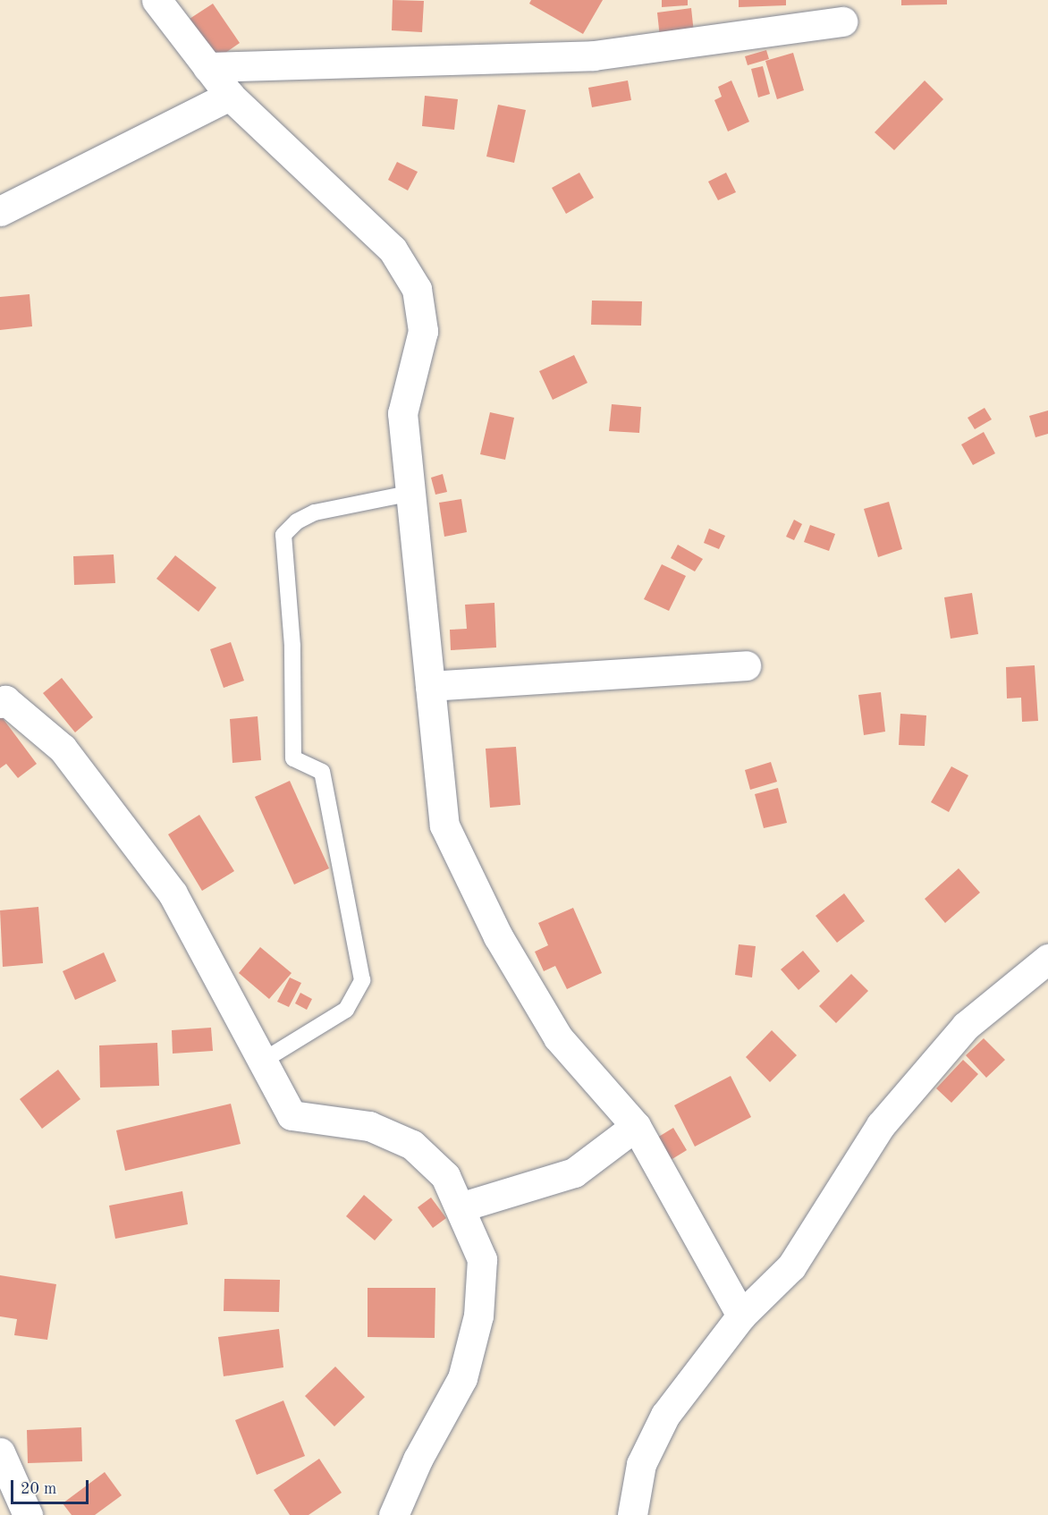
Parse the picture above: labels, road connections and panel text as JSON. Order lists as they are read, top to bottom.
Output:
{
  "scale_bar": "20 m"
}
